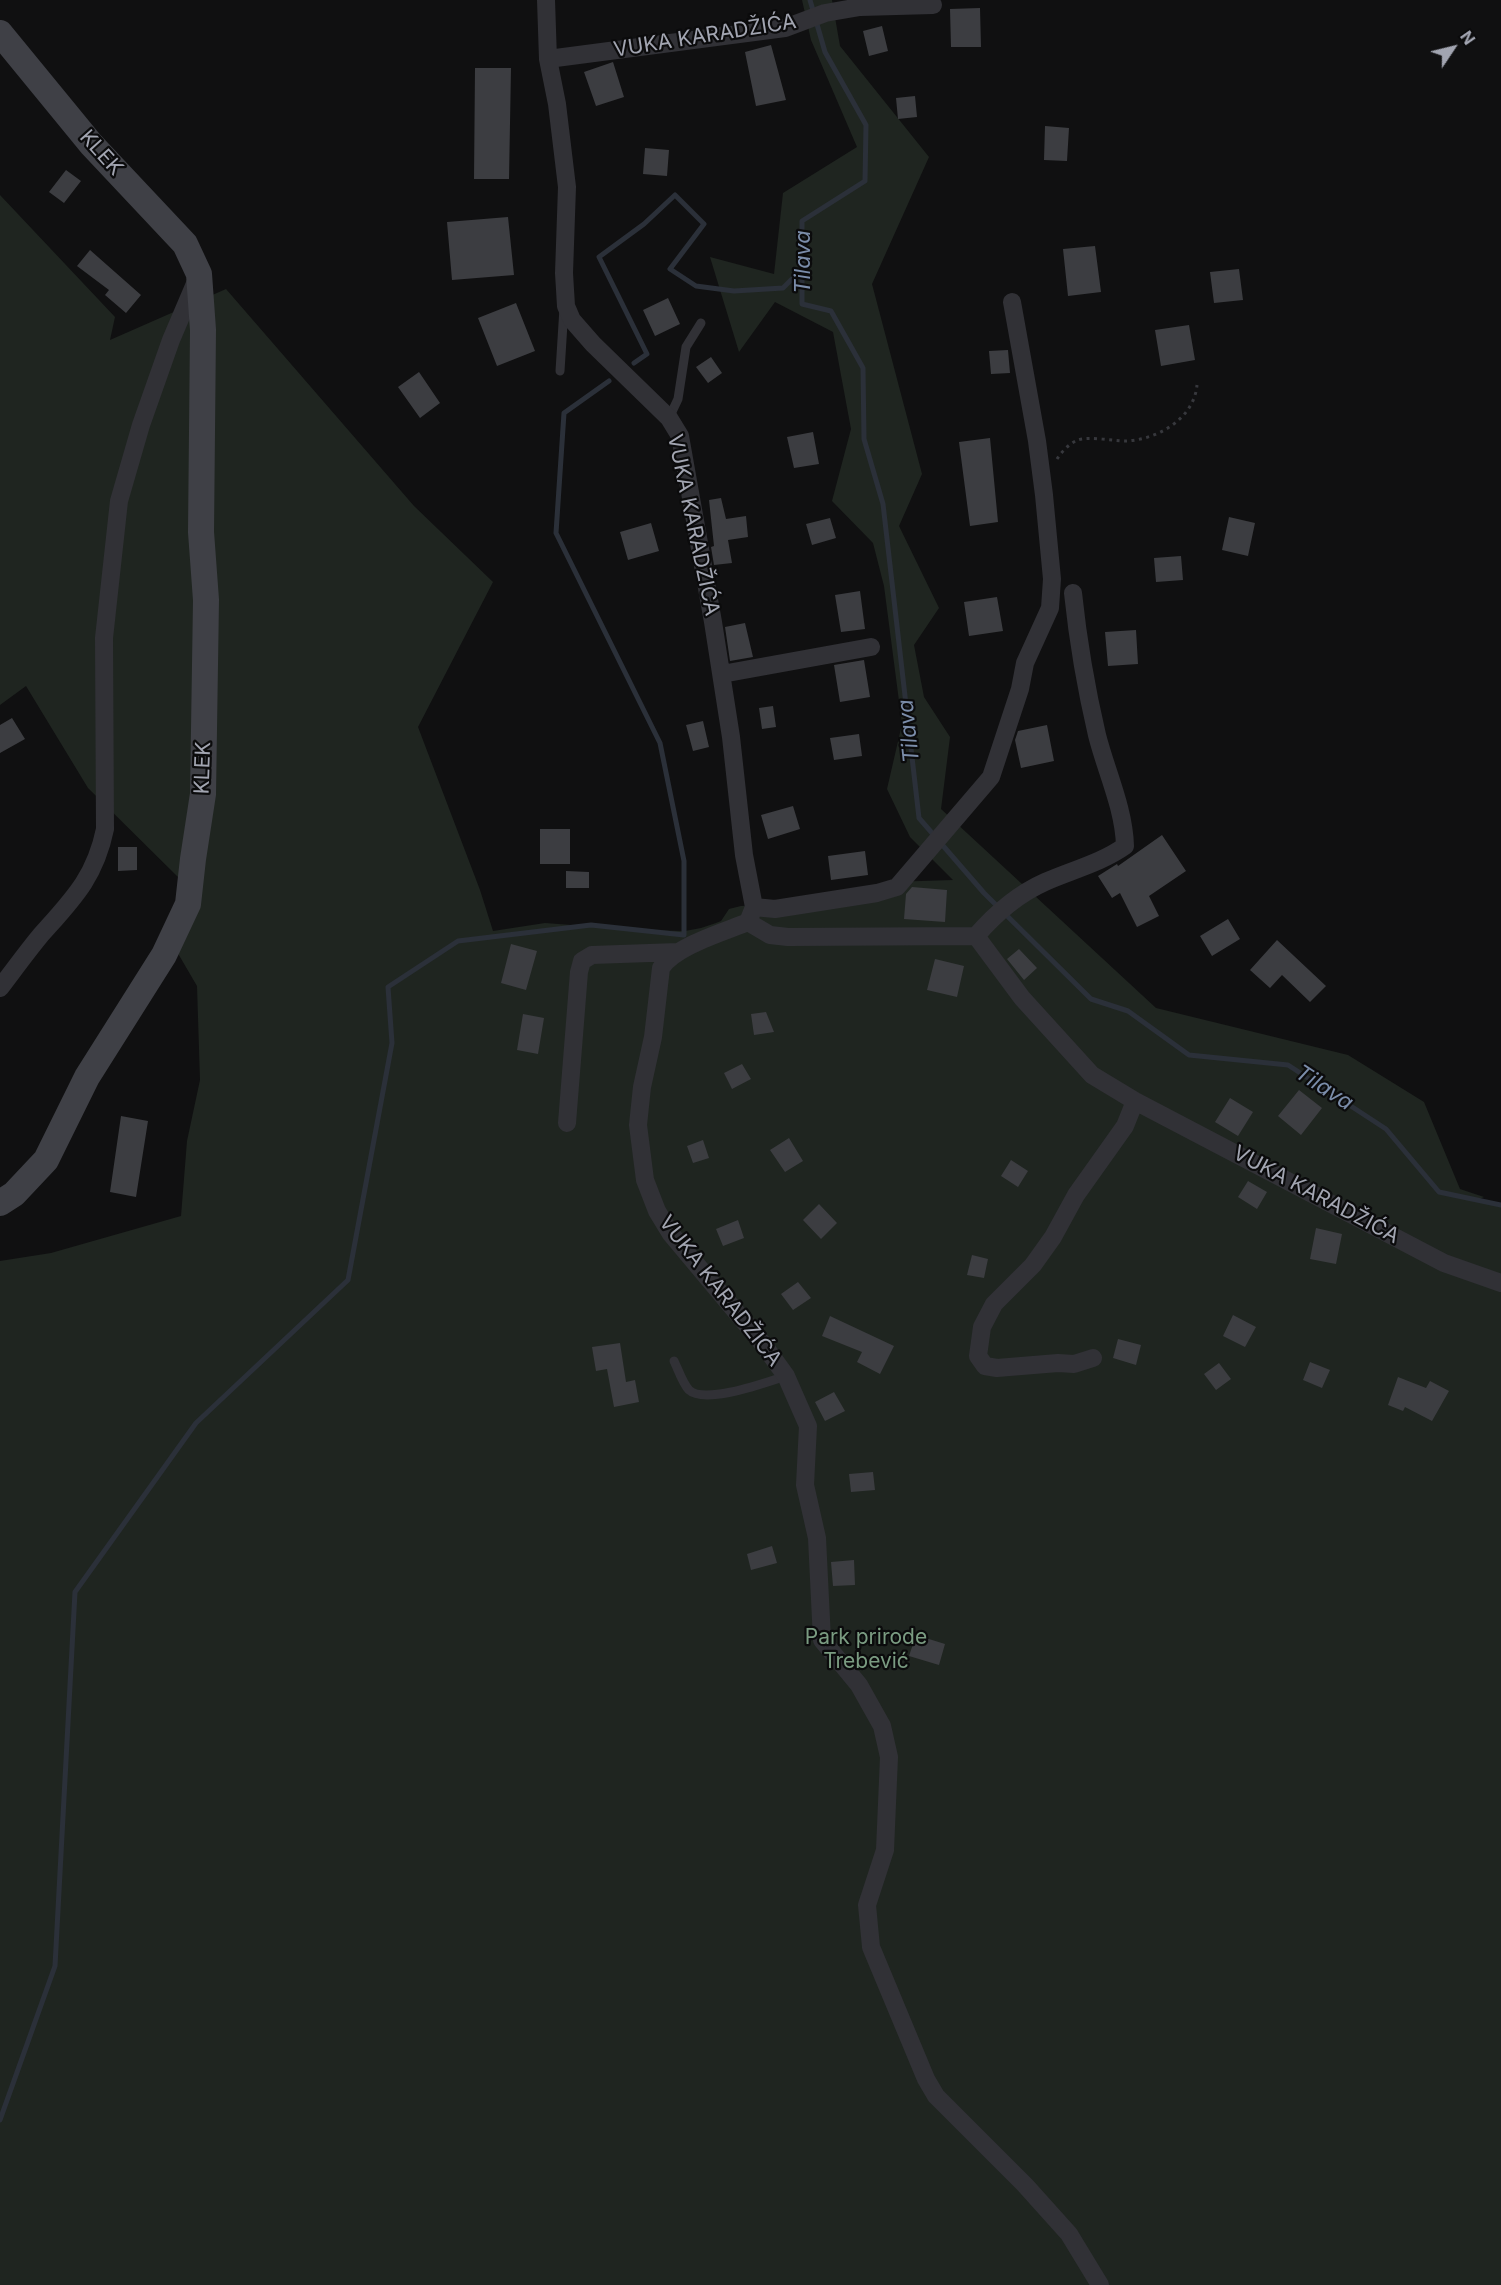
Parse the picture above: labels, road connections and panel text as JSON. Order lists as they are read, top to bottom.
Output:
{
  "streets": {
    "street": ["VUKA KARADŽIĆA", "KLEK"]
  },
  "water": ["Tilava"],
  "parks": ["Park prirode Trebević"],
  "north": "top right"
}
